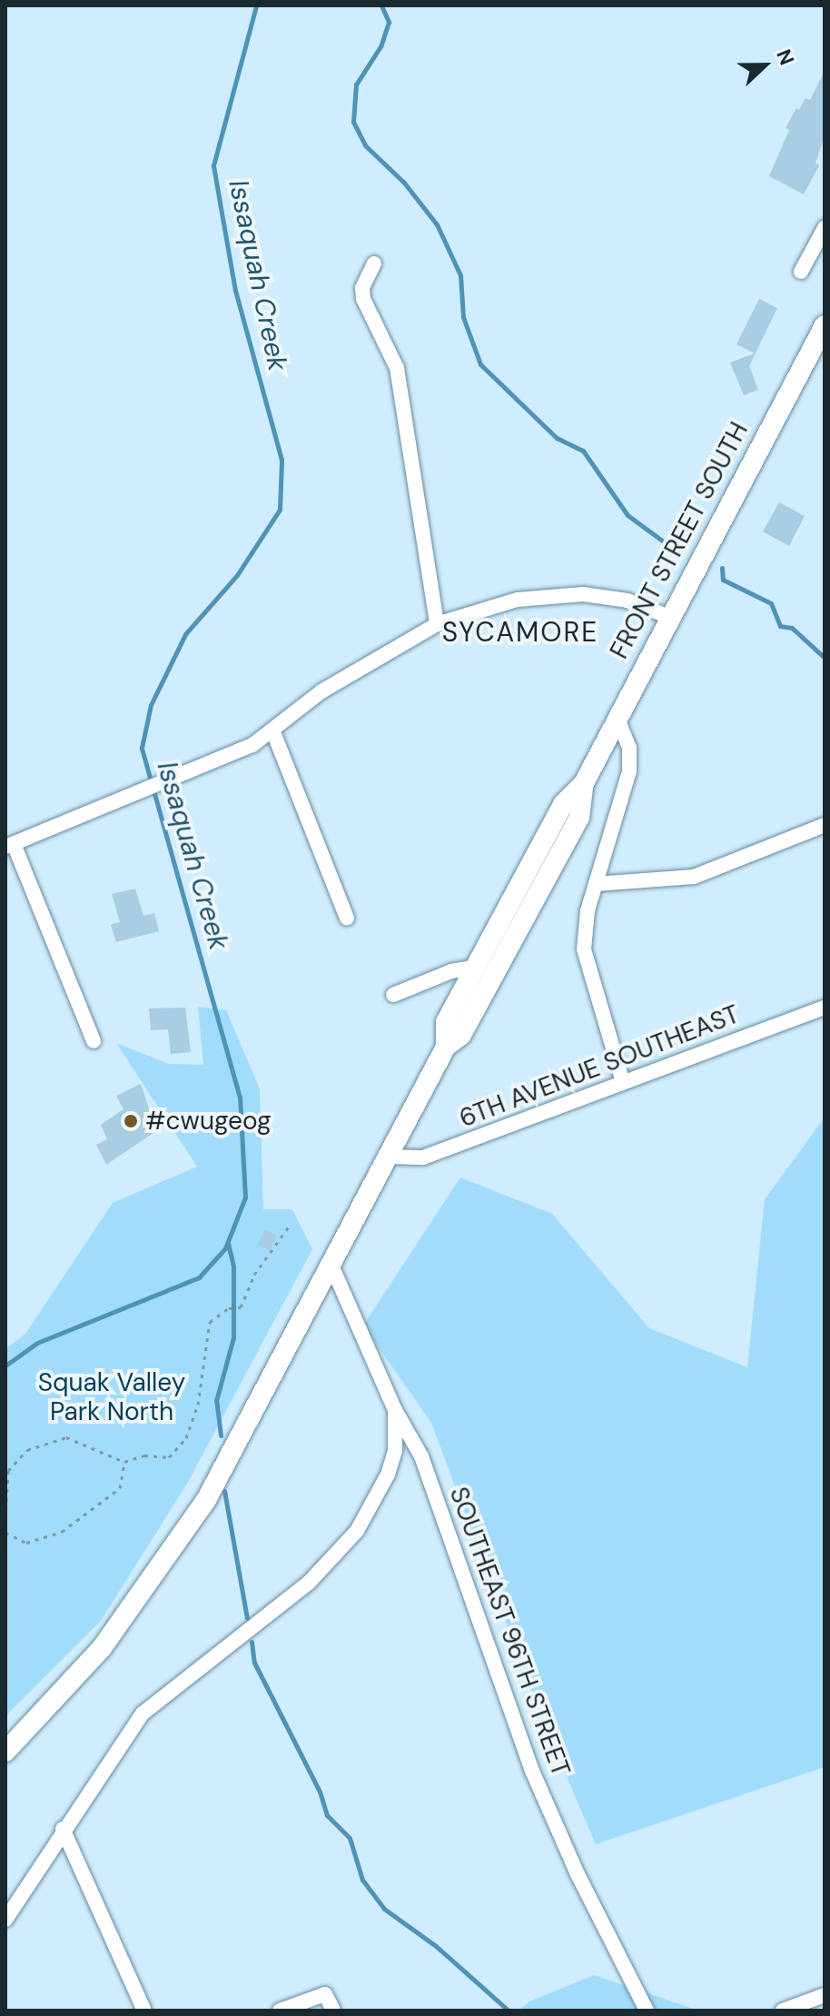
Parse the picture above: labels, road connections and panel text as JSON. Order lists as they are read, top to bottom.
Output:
{
  "streets": {
    "main road": ["FRONT STREET SOUTH"],
    "street": ["6TH AVENUE SOUTHEAST", "SOUTHEAST 96TH STREET"]
  },
  "crossings": [
    ["FRONT STREET SOUTH", "6TH AVENUE SOUTHEAST"],
    ["FRONT STREET SOUTH", "SOUTHEAST 96TH STREET"]
  ],
  "districts": ["SYCAMORE"],
  "water": ["Issaquah Creek"],
  "parks": ["Squak Valley Park North"],
  "places": ["#cwugeog"],
  "north": "right"
}
